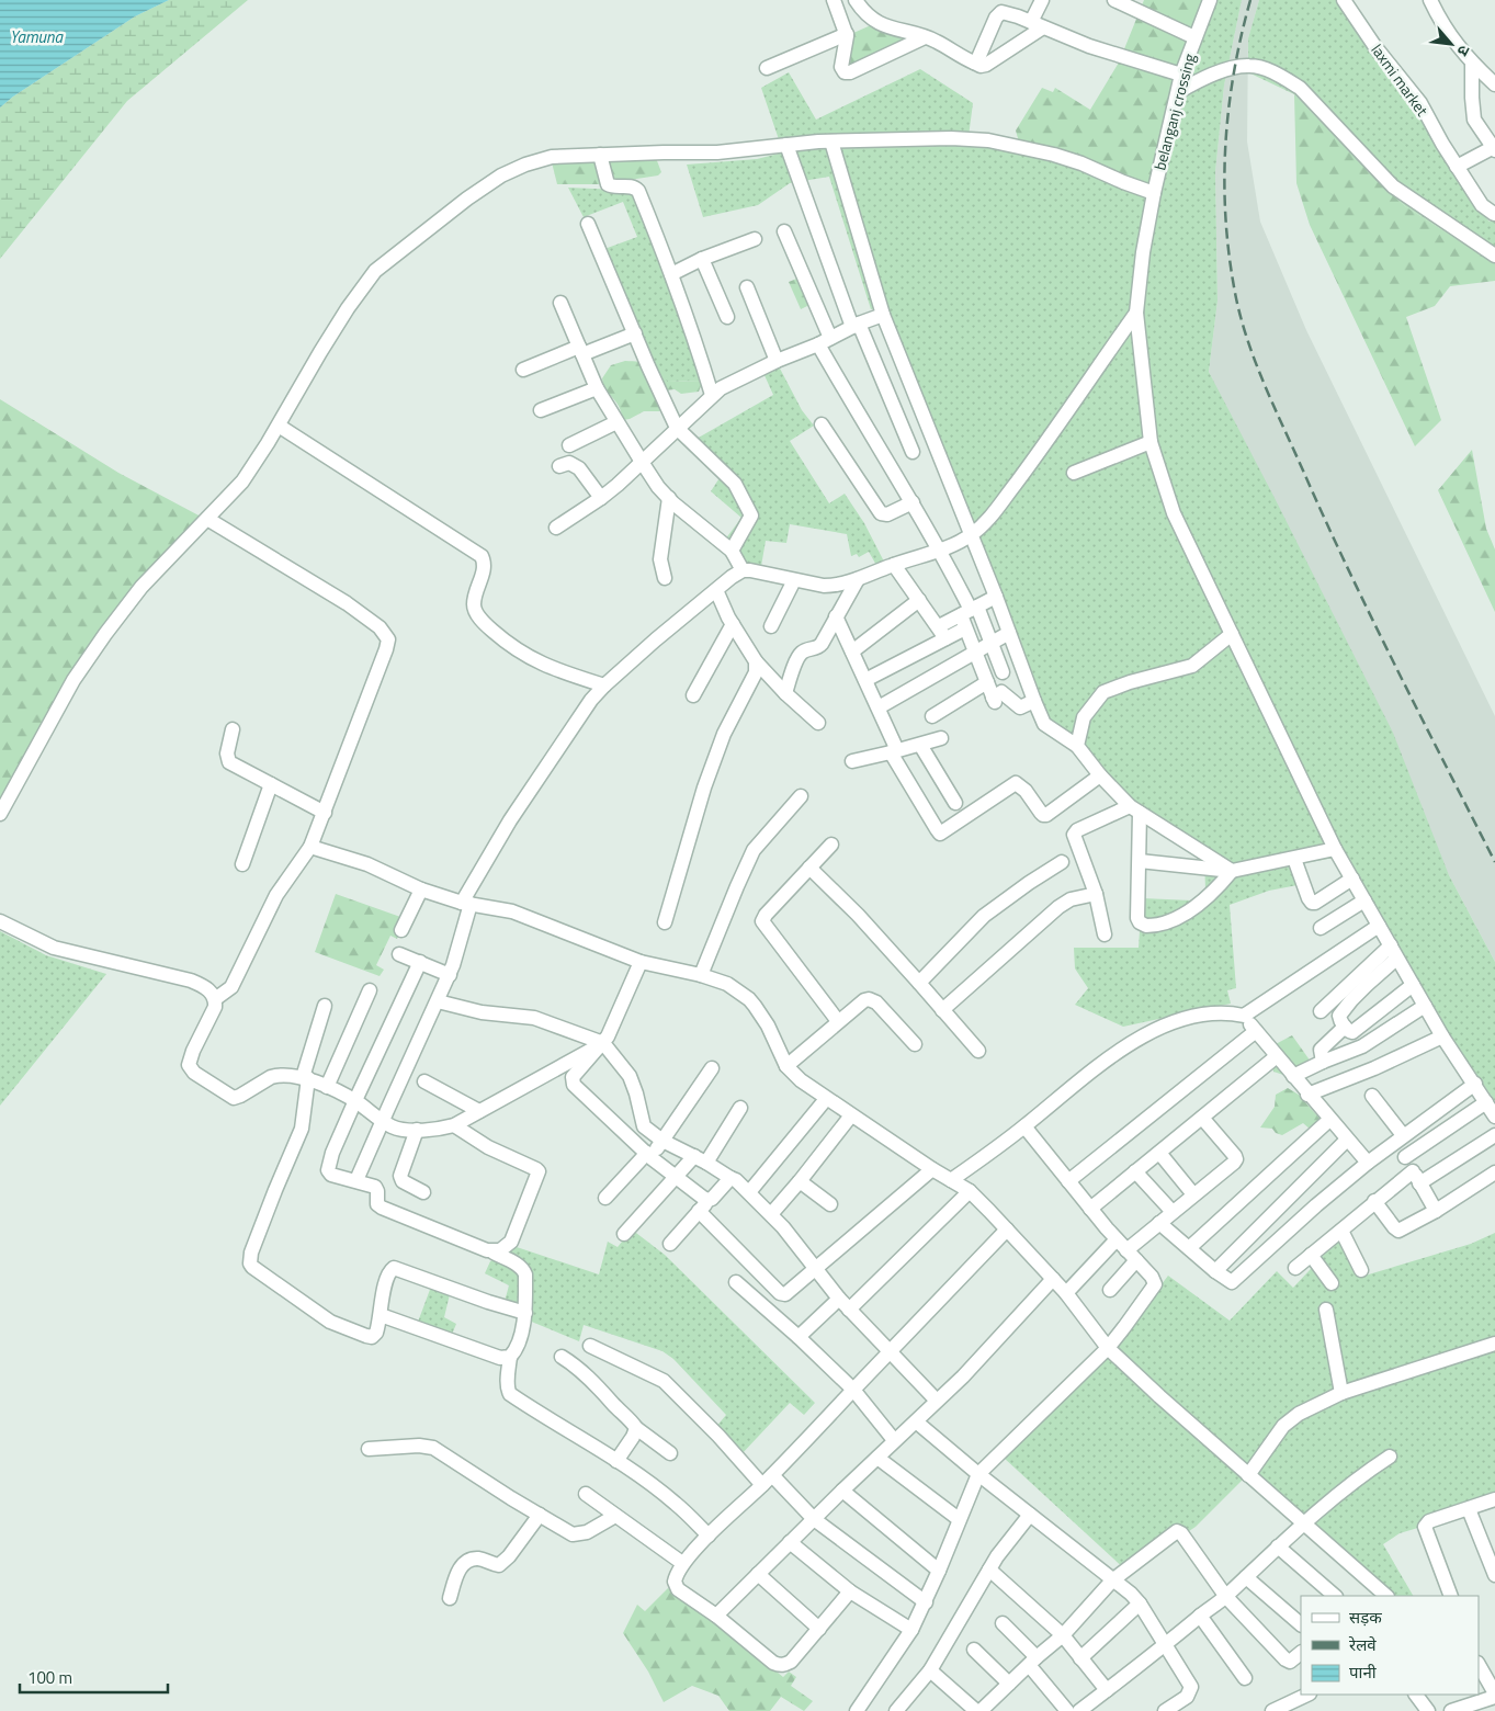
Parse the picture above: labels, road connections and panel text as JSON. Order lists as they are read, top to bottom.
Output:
{
  "streets": {
    "street": ["laxmi market", "belanganj crossing"]
  },
  "water": ["Yamuna"],
  "legend": ["सड़क", "रेलवे", "पानी"],
  "scale_bar": "100 m",
  "north": "bottom right"
}
